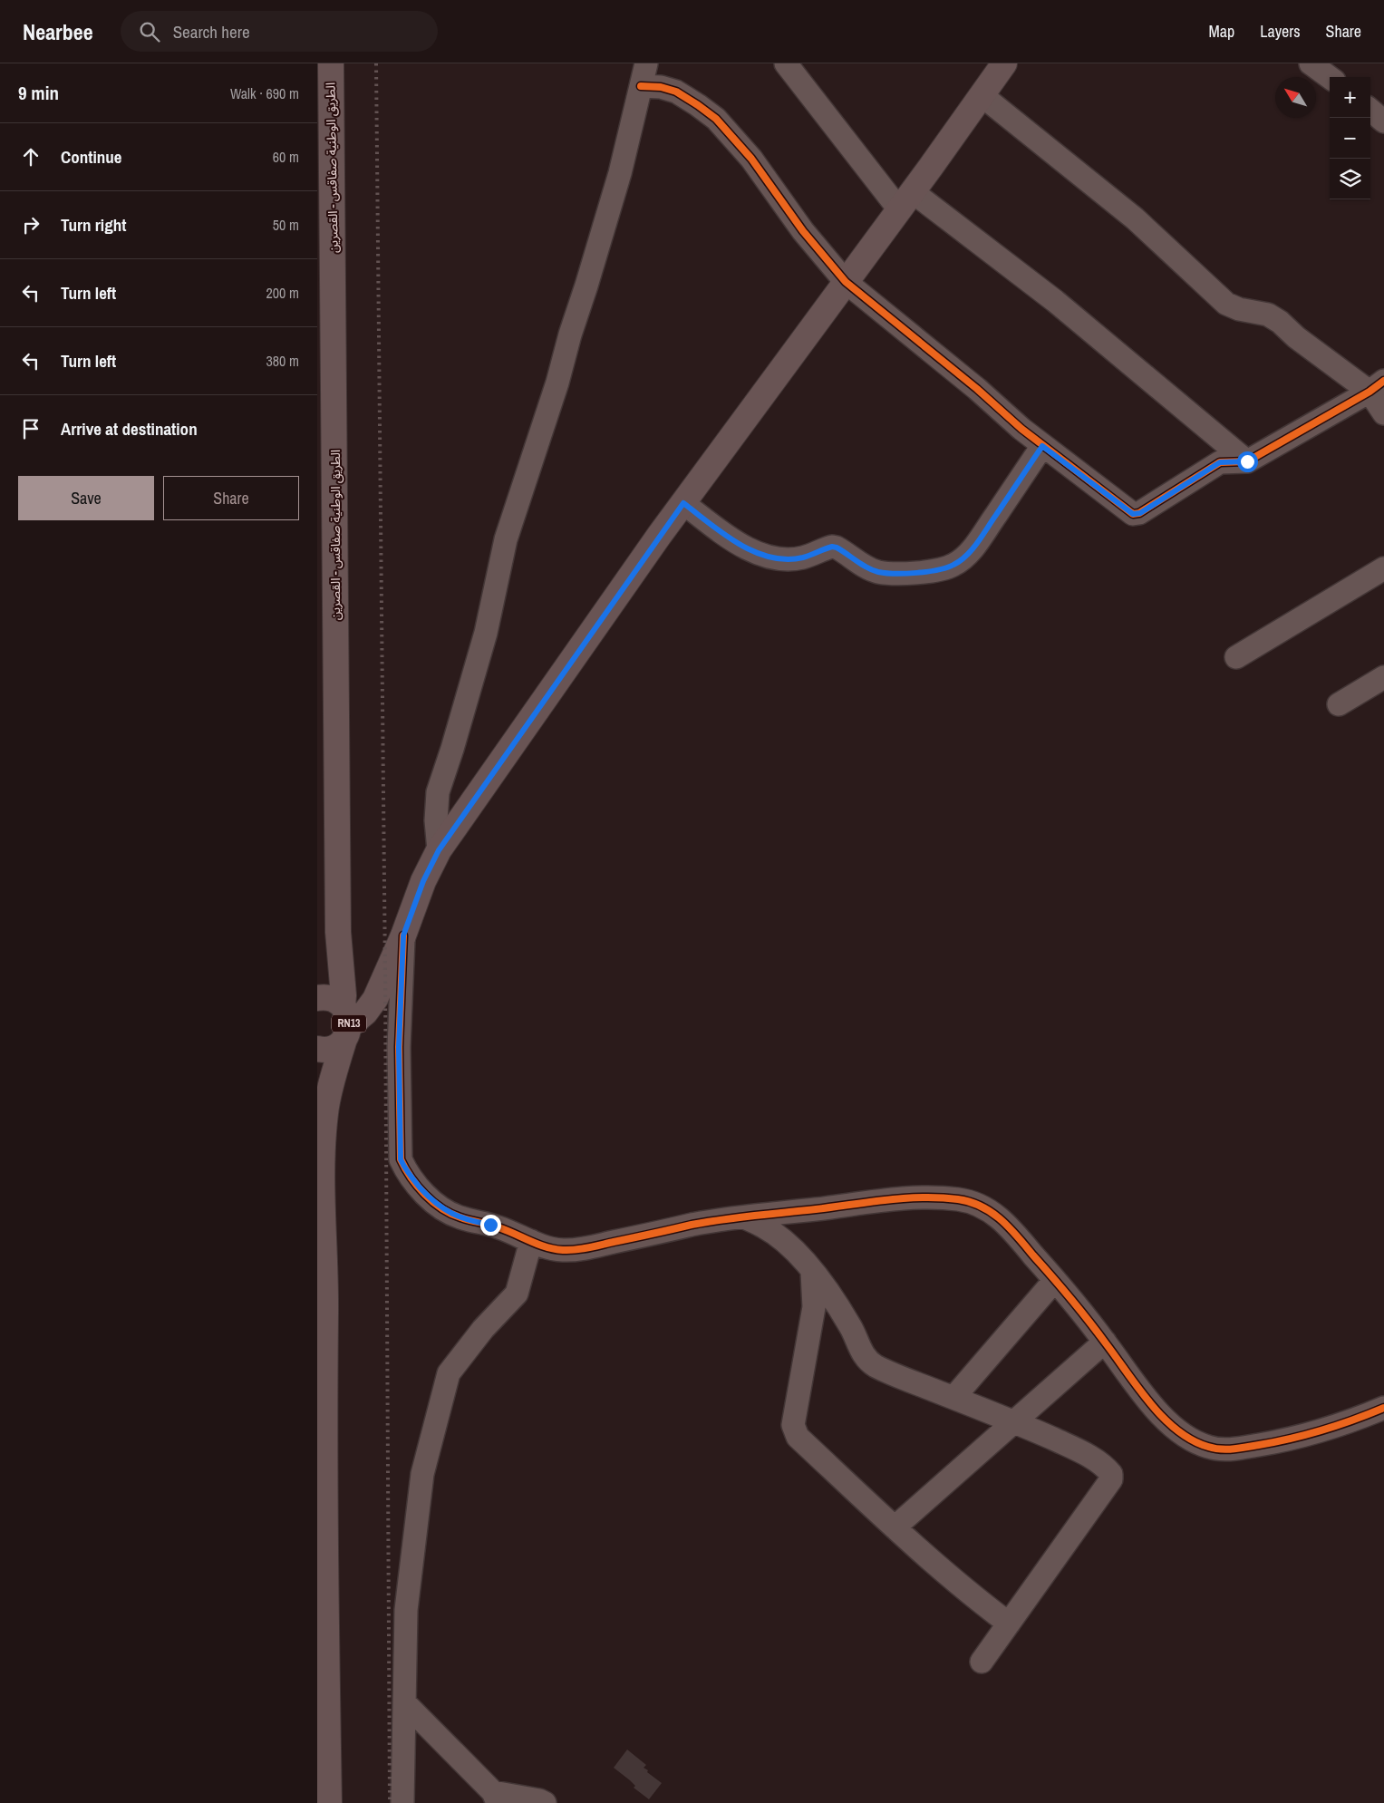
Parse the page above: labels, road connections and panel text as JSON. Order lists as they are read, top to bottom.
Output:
{
  "streets": {
    "main road": ["الطريق الوطنية صفاقس - القصرين", "RN13"]
  },
  "crossings": [
    ["الطريق الوطنية صفاقس - القصرين", "RN13"]
  ],
  "north": "top left",
  "page": {
    "header": "Nearbee",
    "search": "Search here",
    "nav": ["Map", "Layers", "Share"],
    "heading": ["9 min", "Walk · 690 m"],
    "map_buttons": ["+", "−"],
    "list": [
      ["Continue", "60 m"],
      ["Turn right", "50 m"],
      ["Turn left", "200 m"],
      ["Turn left", "380 m"],
      "Arrive at destination"
    ],
    "buttons": ["Save", "Share"]
  }
}
